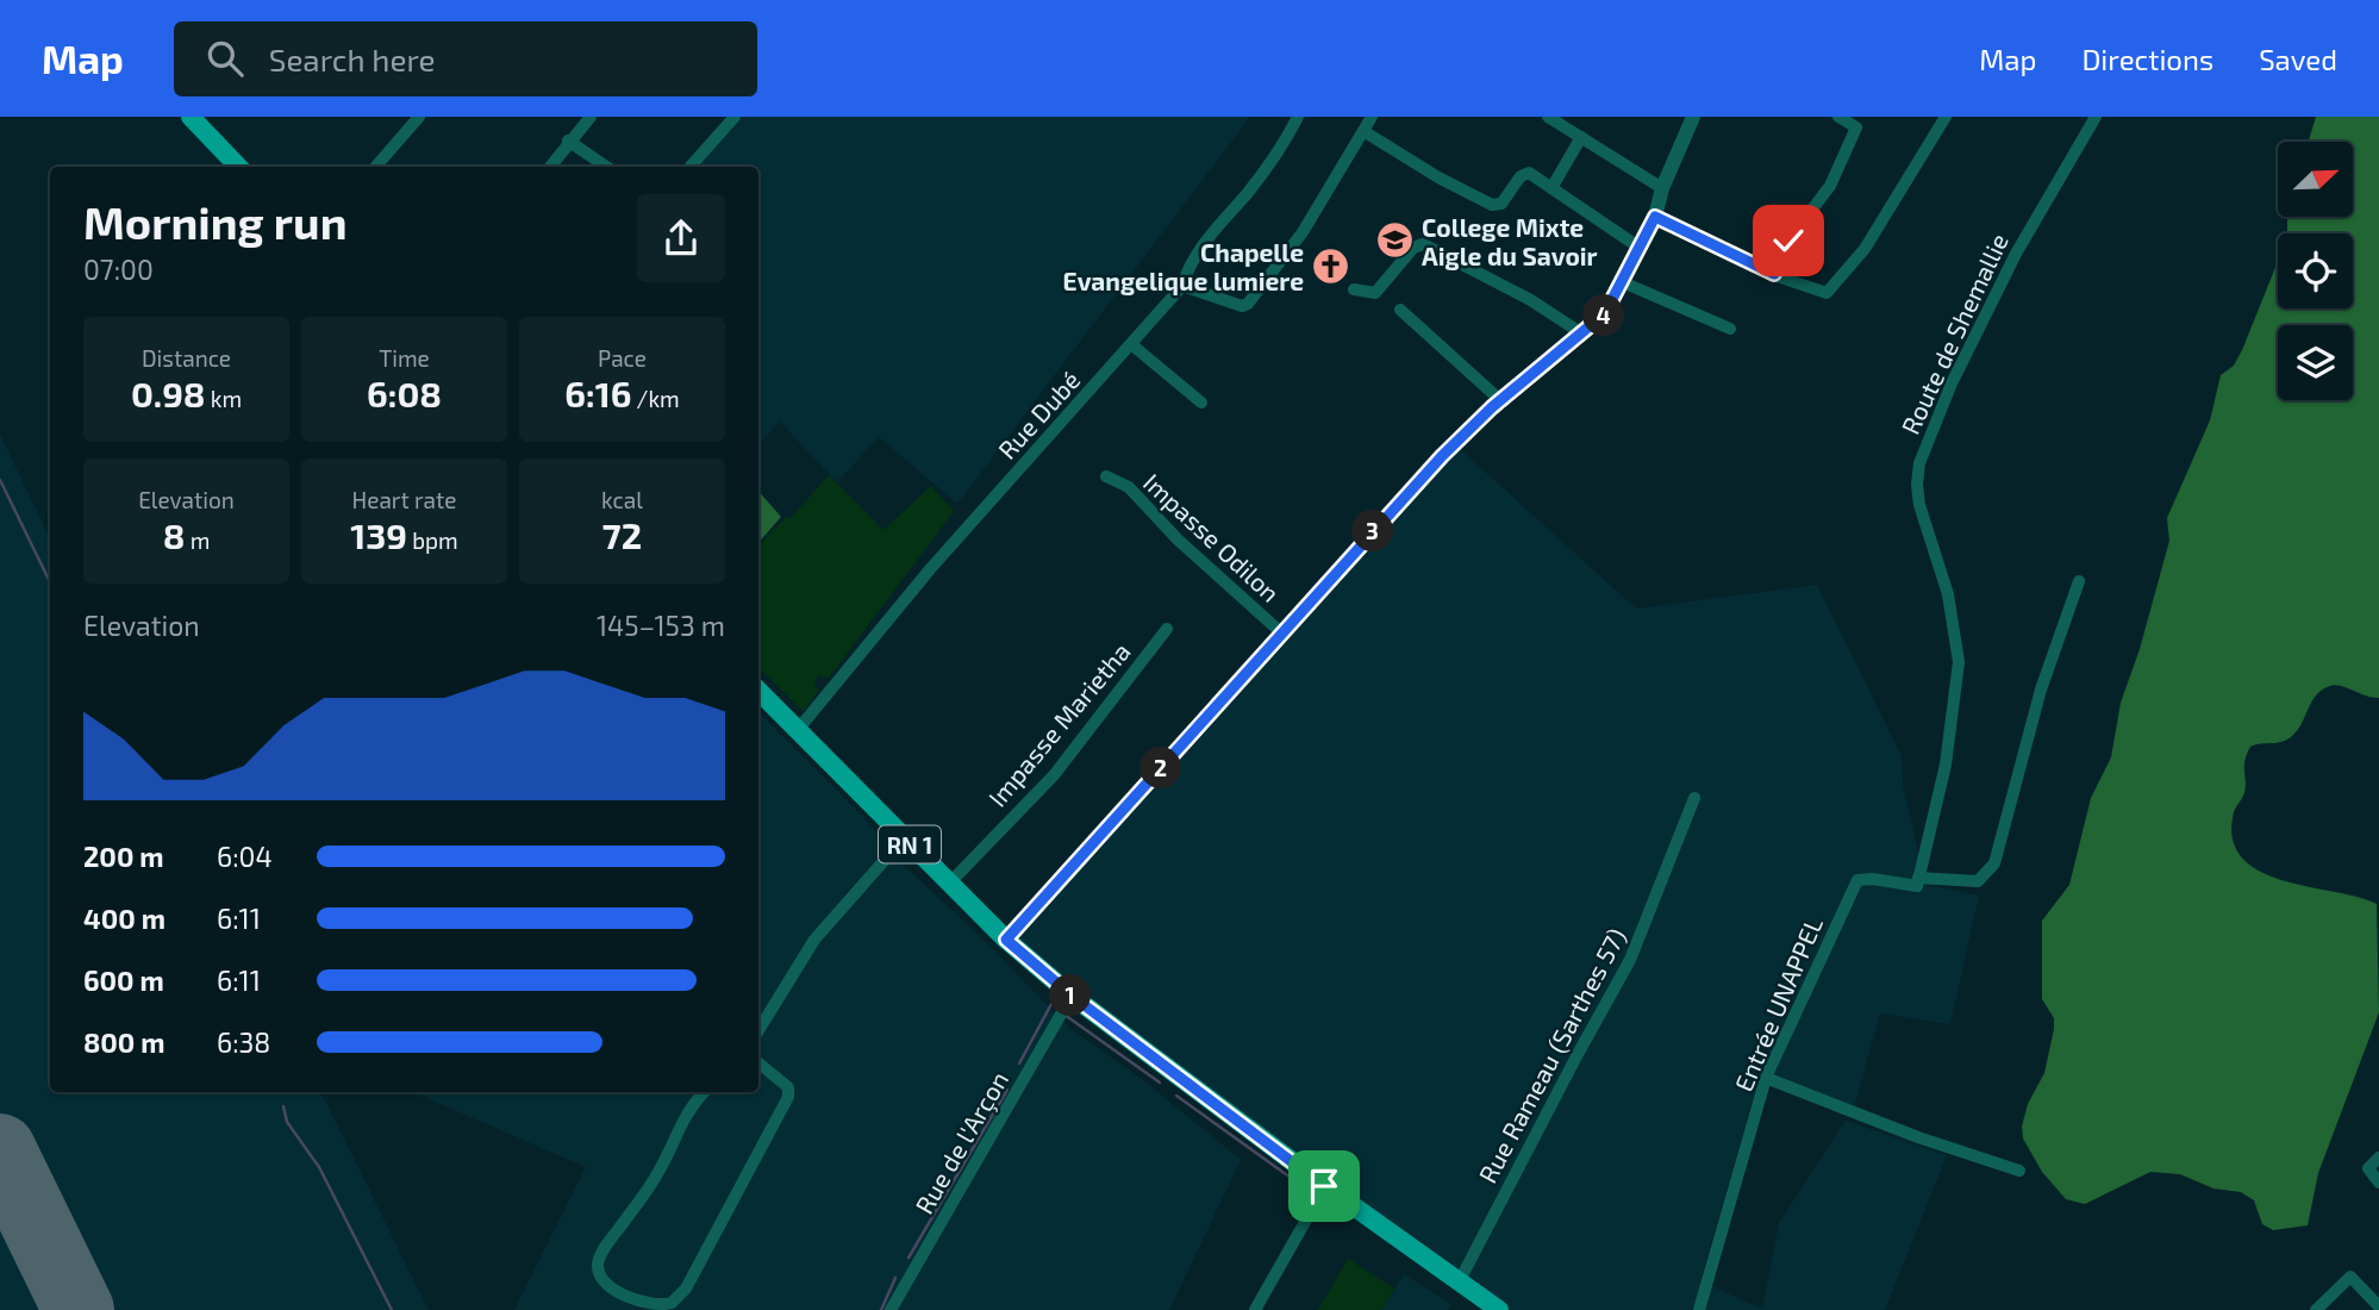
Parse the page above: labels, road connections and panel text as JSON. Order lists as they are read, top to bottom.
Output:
{
  "streets": {
    "main road": ["RN 1"],
    "street": [
      "Route de Shemallie",
      "Rue Dubé",
      "Impasse Odilon",
      "Impasse Marietha",
      "Entrée UNAPPEL",
      "Rue Rameau (Sarthes 57)",
      "Rue de l'Arçon"
    ]
  },
  "crossings": [
    ["Route de Shemallie", "Entrée UNAPPEL"],
    ["Rue Dubé", "RN 1"],
    ["Impasse Marietha", "RN 1"],
    ["RN 1", "Rue Rameau (Sarthes 57)"],
    ["RN 1", "Rue de l'Arçon"]
  ],
  "places": {
    "school or university": ["College Mixte Aigle du Savoir"],
    "church": ["Chapelle Evangelique lumiere"]
  },
  "north": "top right",
  "page": {
    "header": "Map",
    "search": "Search here",
    "nav": ["Map", "Directions", "Saved"],
    "heading": ["Morning run", "07:00"],
    "pins": [
      "4",
      "3",
      "2",
      "1"
    ],
    "stats": [
      ["Distance", "0.98 km"],
      ["Time", "6:08"],
      ["Pace", "6:16 /km"],
      ["Elevation", "8 m"],
      ["Heart rate", "139 bpm"],
      ["kcal", "72"]
    ],
    "chart": ["Elevation", "145–153 m"],
    "list": [
      {
        "name": "200 m",
        "note": "6:04"
      },
      {
        "name": "400 m",
        "note": "6:11"
      },
      {
        "name": "600 m",
        "note": "6:11"
      },
      {
        "name": "800 m",
        "note": "6:38"
      }
    ]
  }
}
